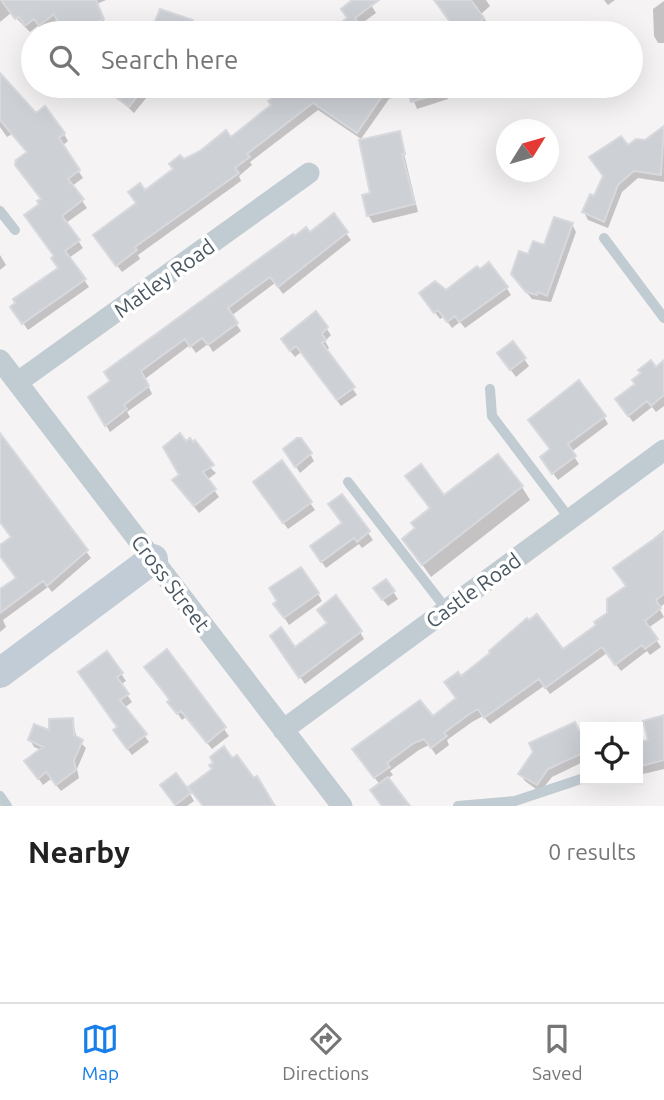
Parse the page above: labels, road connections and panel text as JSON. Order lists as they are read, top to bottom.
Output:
{
  "streets": {
    "street": ["Matley Road", "Cross Street", "Castle Road"]
  },
  "crossings": [
    ["Matley Road", "Cross Street"],
    ["Cross Street", "Castle Road"]
  ],
  "north": "top right",
  "page": {
    "search": "Search here",
    "heading": ["Nearby", "0 results"],
    "nav": ["Map", "Directions", "Saved"]
  }
}
